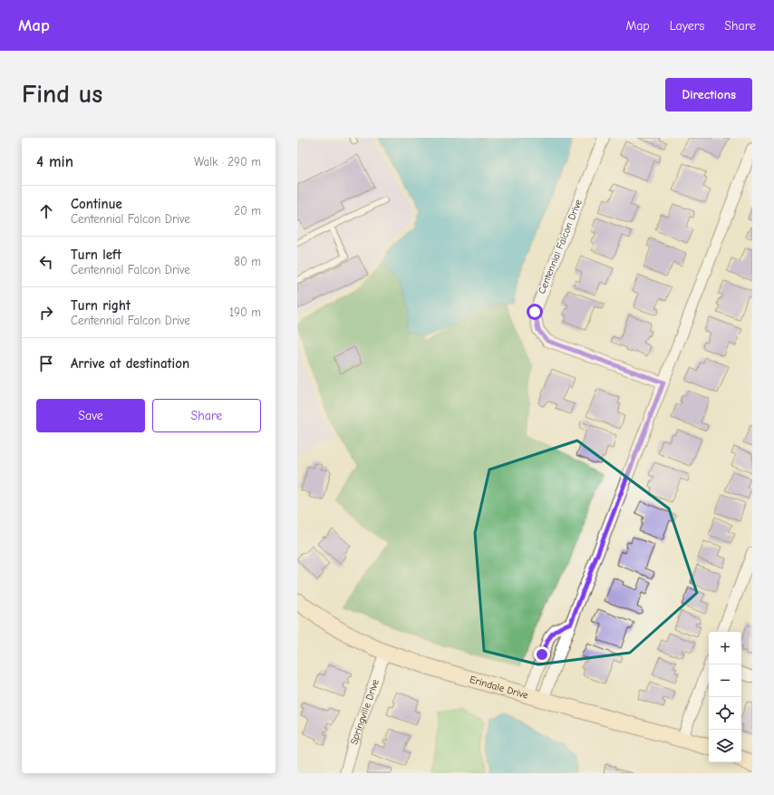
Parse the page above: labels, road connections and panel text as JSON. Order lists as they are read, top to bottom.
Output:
{
  "streets": {
    "street": ["Centennial Falcon Drive", "Erindale Drive", "Springville Drive"]
  },
  "crossings": [
    ["Erindale Drive", "Springville Drive"]
  ],
  "page": {
    "header": "Map",
    "nav": ["Map", "Layers", "Share"],
    "buttons": [
      "Directions",
      ["Save", "Share"]
    ],
    "title": "Find us",
    "heading": ["4 min", "Walk · 290 m"],
    "list": [
      ["Continue", "Centennial Falcon Drive", "20 m"],
      ["Turn left", "Centennial Falcon Drive", "80 m"],
      ["Turn right", "Centennial Falcon Drive", "190 m"],
      "Arrive at destination"
    ],
    "map_buttons": ["+", "−"]
  }
}
